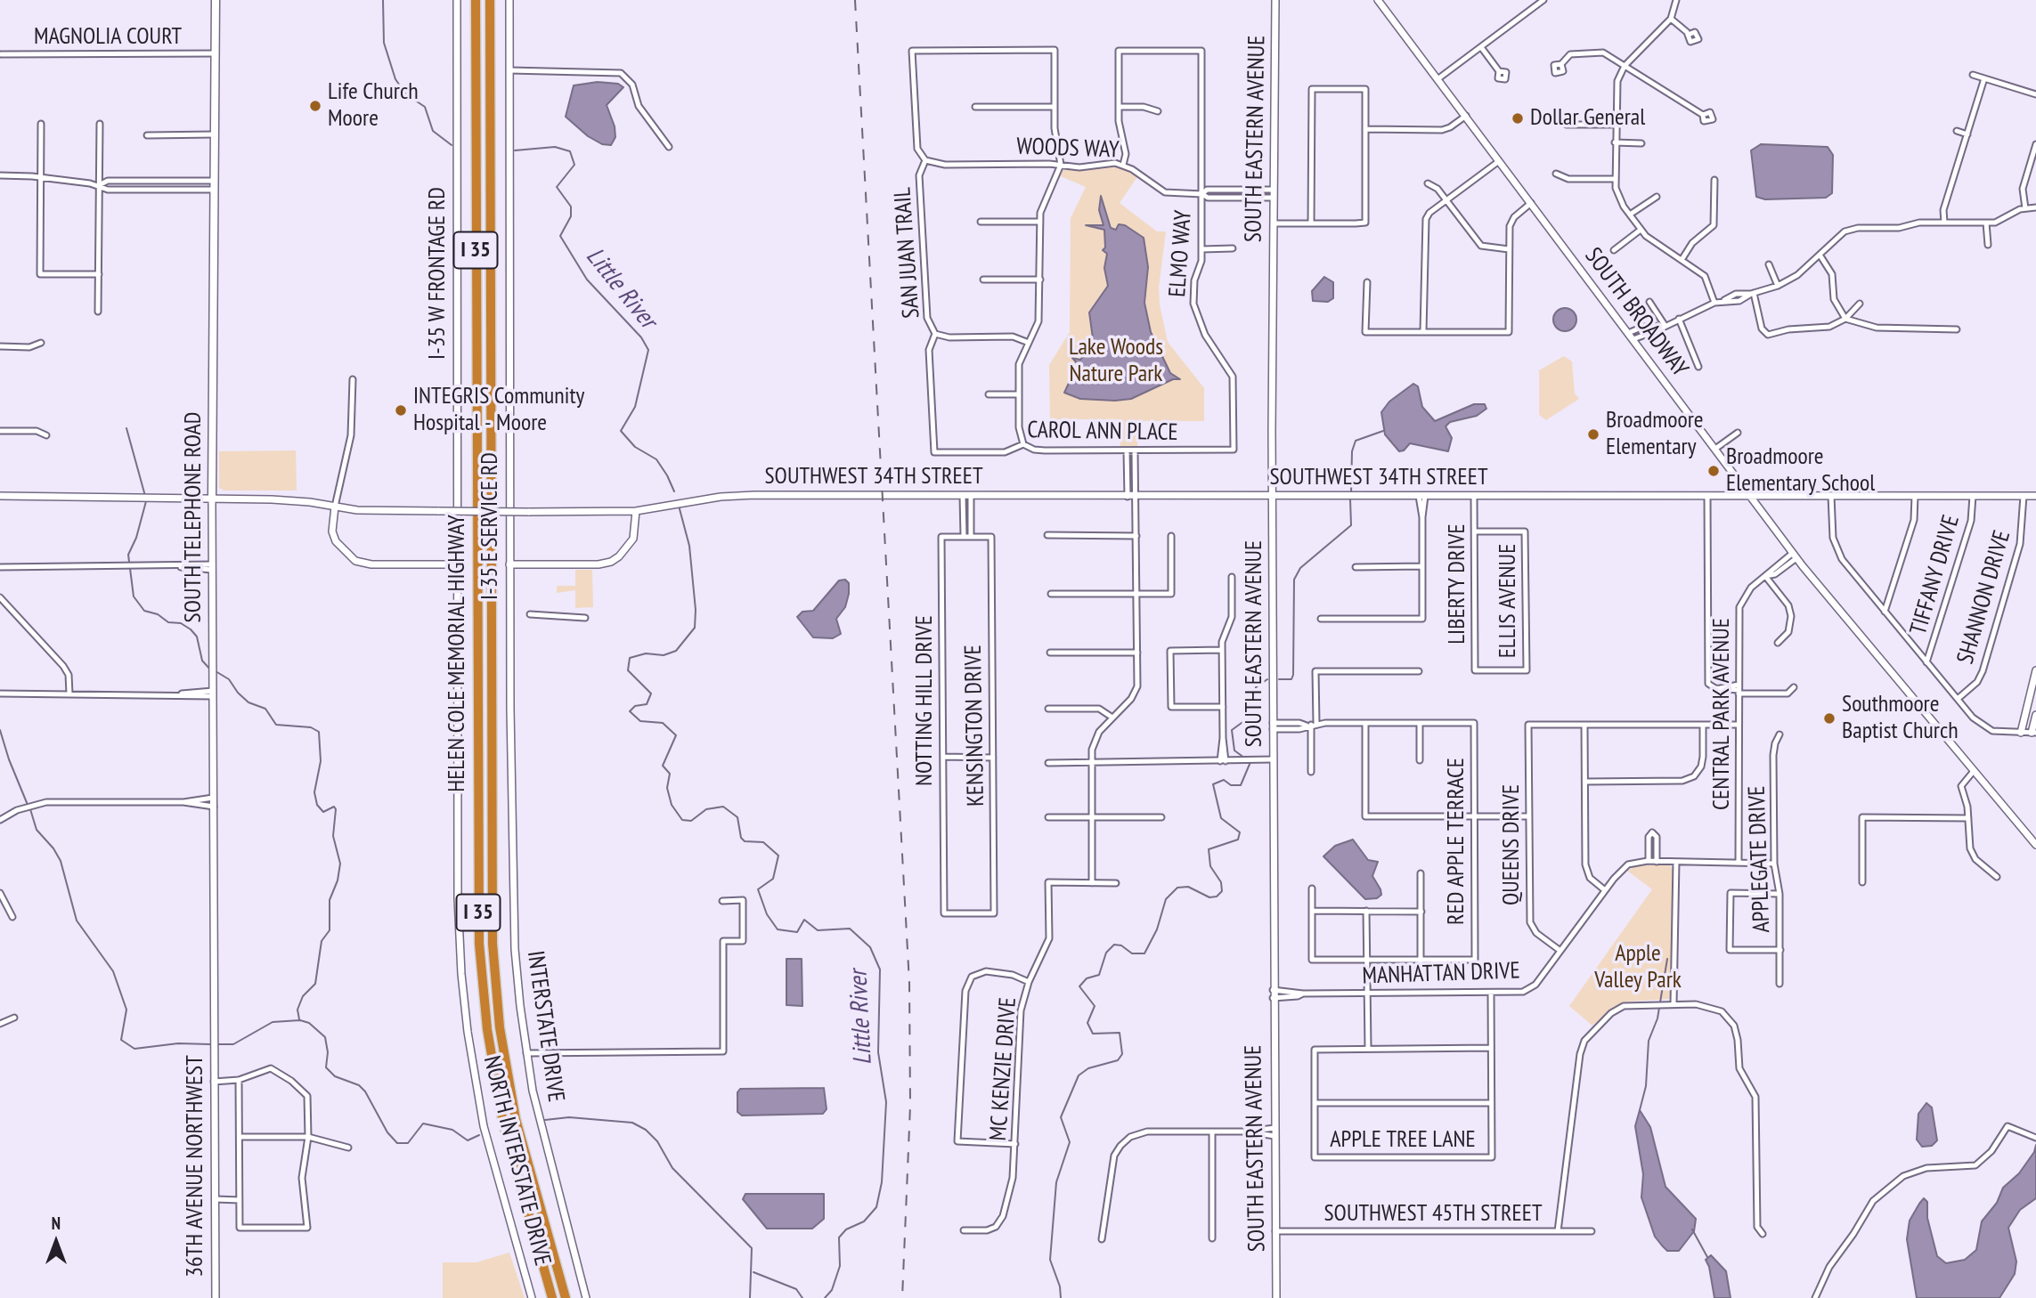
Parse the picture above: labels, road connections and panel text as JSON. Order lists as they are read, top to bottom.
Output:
{
  "streets": {
    "highway": ["I 35", "HELEN COLE MEMORIAL HIGHWAY"],
    "main road": ["SOUTH TELEPHONE ROAD"],
    "street": [
      "MAGNOLIA COURT",
      "SOUTH EASTERN AVENUE",
      "WOODS WAY",
      "SAN JUAN TRAIL",
      "ELMO WAY",
      "I-35 W FRONTAGE RD",
      "SOUTH BROADWAY",
      "CAROL ANN PLACE",
      "SOUTHWEST 34TH STREET",
      "I-35 E SERVICE RD",
      "TIFFANY DRIVE",
      "LIBERTY DRIVE",
      "SHANNON DRIVE",
      "ELLIS AVENUE",
      "NOTTING HILL DRIVE",
      "CENTRAL PARK AVENUE",
      "KENSINGTON DRIVE",
      "RED APPLE TERRACE",
      "QUEENS DRIVE",
      "APPLEGATE DRIVE",
      "MANHATTAN DRIVE",
      "INTERSTATE DRIVE",
      "MC KENZIE DRIVE",
      "APPLE TREE LANE",
      "NORTH INTERSTATE DRIVE",
      "36TH AVENUE NORTHWEST",
      "SOUTHWEST 45TH STREET"
    ]
  },
  "crossings": [
    ["MAGNOLIA COURT", "SOUTH TELEPHONE ROAD"],
    ["SOUTH EASTERN AVENUE", "WOODS WAY"],
    ["SOUTH EASTERN AVENUE", "SOUTHWEST 34TH STREET"],
    ["SOUTH EASTERN AVENUE", "MANHATTAN DRIVE"],
    ["SOUTH EASTERN AVENUE", "SOUTHWEST 45TH STREET"],
    ["WOODS WAY", "SAN JUAN TRAIL"],
    ["WOODS WAY", "ELMO WAY"],
    ["SAN JUAN TRAIL", "CAROL ANN PLACE"],
    ["ELMO WAY", "CAROL ANN PLACE"],
    ["I-35 W FRONTAGE RD", "NORTH INTERSTATE DRIVE"],
    ["SOUTH BROADWAY", "SOUTHWEST 34TH STREET"],
    ["SOUTH BROADWAY", "CENTRAL PARK AVENUE"],
    ["SOUTHWEST 34TH STREET", "SOUTH TELEPHONE ROAD"],
    ["SOUTHWEST 34TH STREET", "TIFFANY DRIVE"],
    ["SOUTHWEST 34TH STREET", "LIBERTY DRIVE"],
    ["SOUTHWEST 34TH STREET", "SHANNON DRIVE"],
    ["SOUTH TELEPHONE ROAD", "36TH AVENUE NORTHWEST"],
    ["I-35 E SERVICE RD", "INTERSTATE DRIVE"],
    ["LIBERTY DRIVE", "ELLIS AVENUE"],
    ["NOTTING HILL DRIVE", "KENSINGTON DRIVE"],
    ["QUEENS DRIVE", "MANHATTAN DRIVE"]
  ],
  "water": ["Little River"],
  "parks": ["Lake Woods Nature Park", "Apple Valley Park"],
  "places": [
    "Life Church Moore",
    "Dollar General",
    "INTEGRIS Community Hospital - Moore",
    "Broadmoore Elementary",
    "Broadmoore Elementary School",
    "Southmoore Baptist Church"
  ],
  "north": "top"
}
